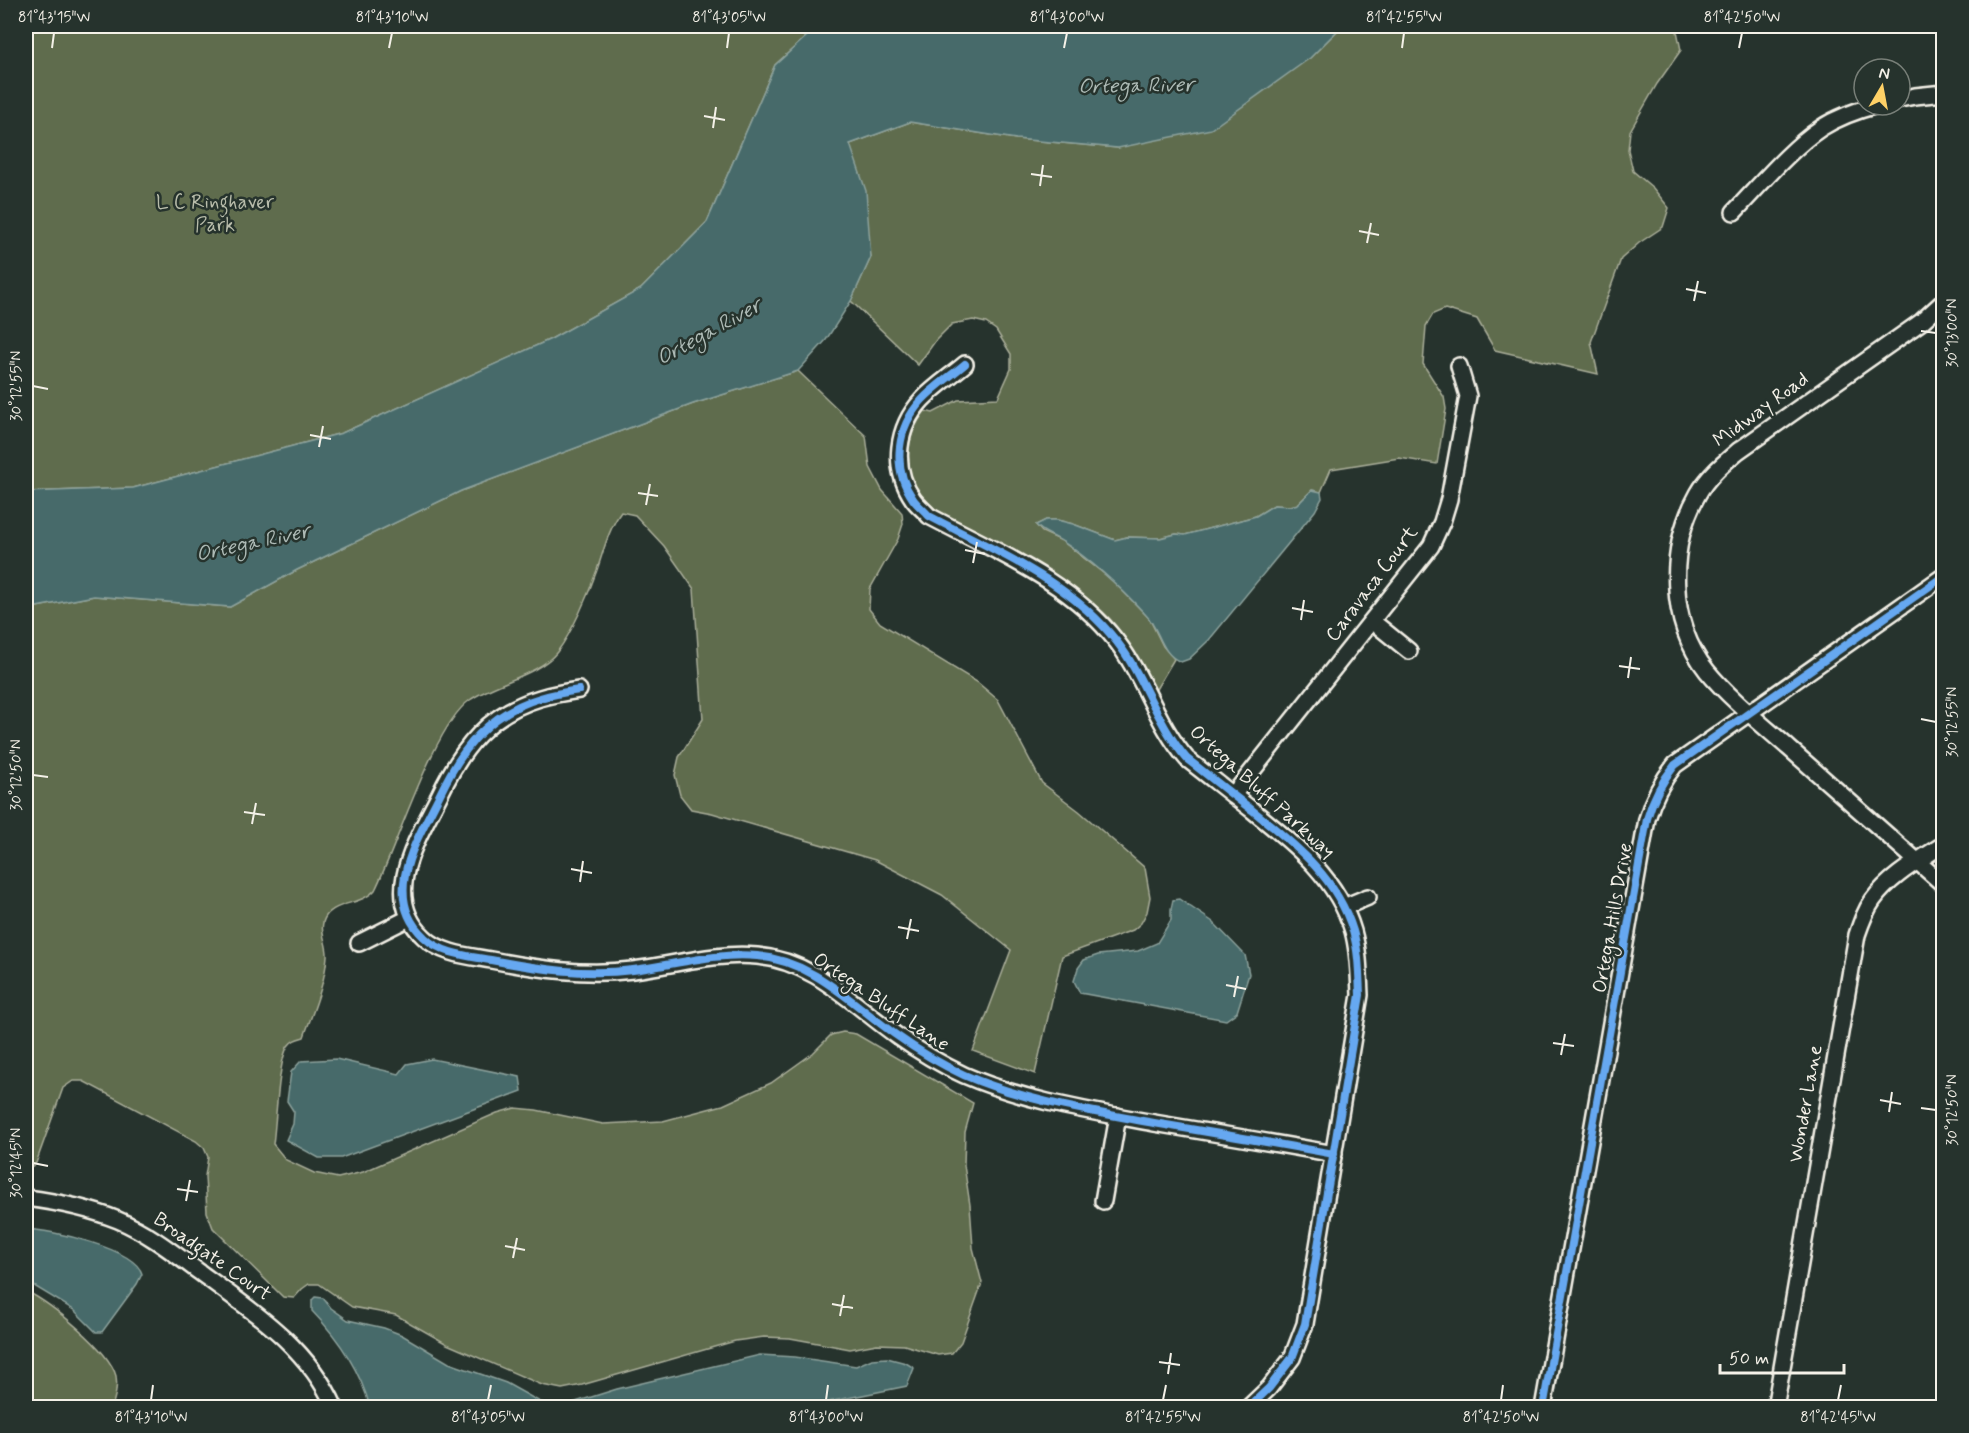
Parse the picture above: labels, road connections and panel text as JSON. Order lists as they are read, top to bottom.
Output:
{
  "streets": {
    "street": [
      "Midway Road",
      "Caravaca Court",
      "Ortega Bluff Parkway",
      "Ortega Hills Drive",
      "Ortega Bluff Lane",
      "Wonder Lane",
      "Broadgate Court"
    ]
  },
  "crossings": [
    ["Midway Road", "Ortega Hills Drive"],
    ["Midway Road", "Wonder Lane"],
    ["Caravaca Court", "Ortega Bluff Parkway"],
    ["Ortega Bluff Parkway", "Ortega Bluff Lane"]
  ],
  "water": ["Ortega River"],
  "parks": ["L C Ringhaver Park"],
  "scale_bar": "50 m",
  "north": "top",
  "coordinates": [
    "81°43'15\"W",
    "81°43'10\"W",
    "81°43'05\"W",
    "81°43'00\"W",
    "81°42'55\"W",
    "81°42'50\"W",
    "30°13'00\"N",
    "30°12'55\"N",
    "30°12'50\"N",
    "30°12'45\"N",
    "81°42'45\"W"
  ]
}
